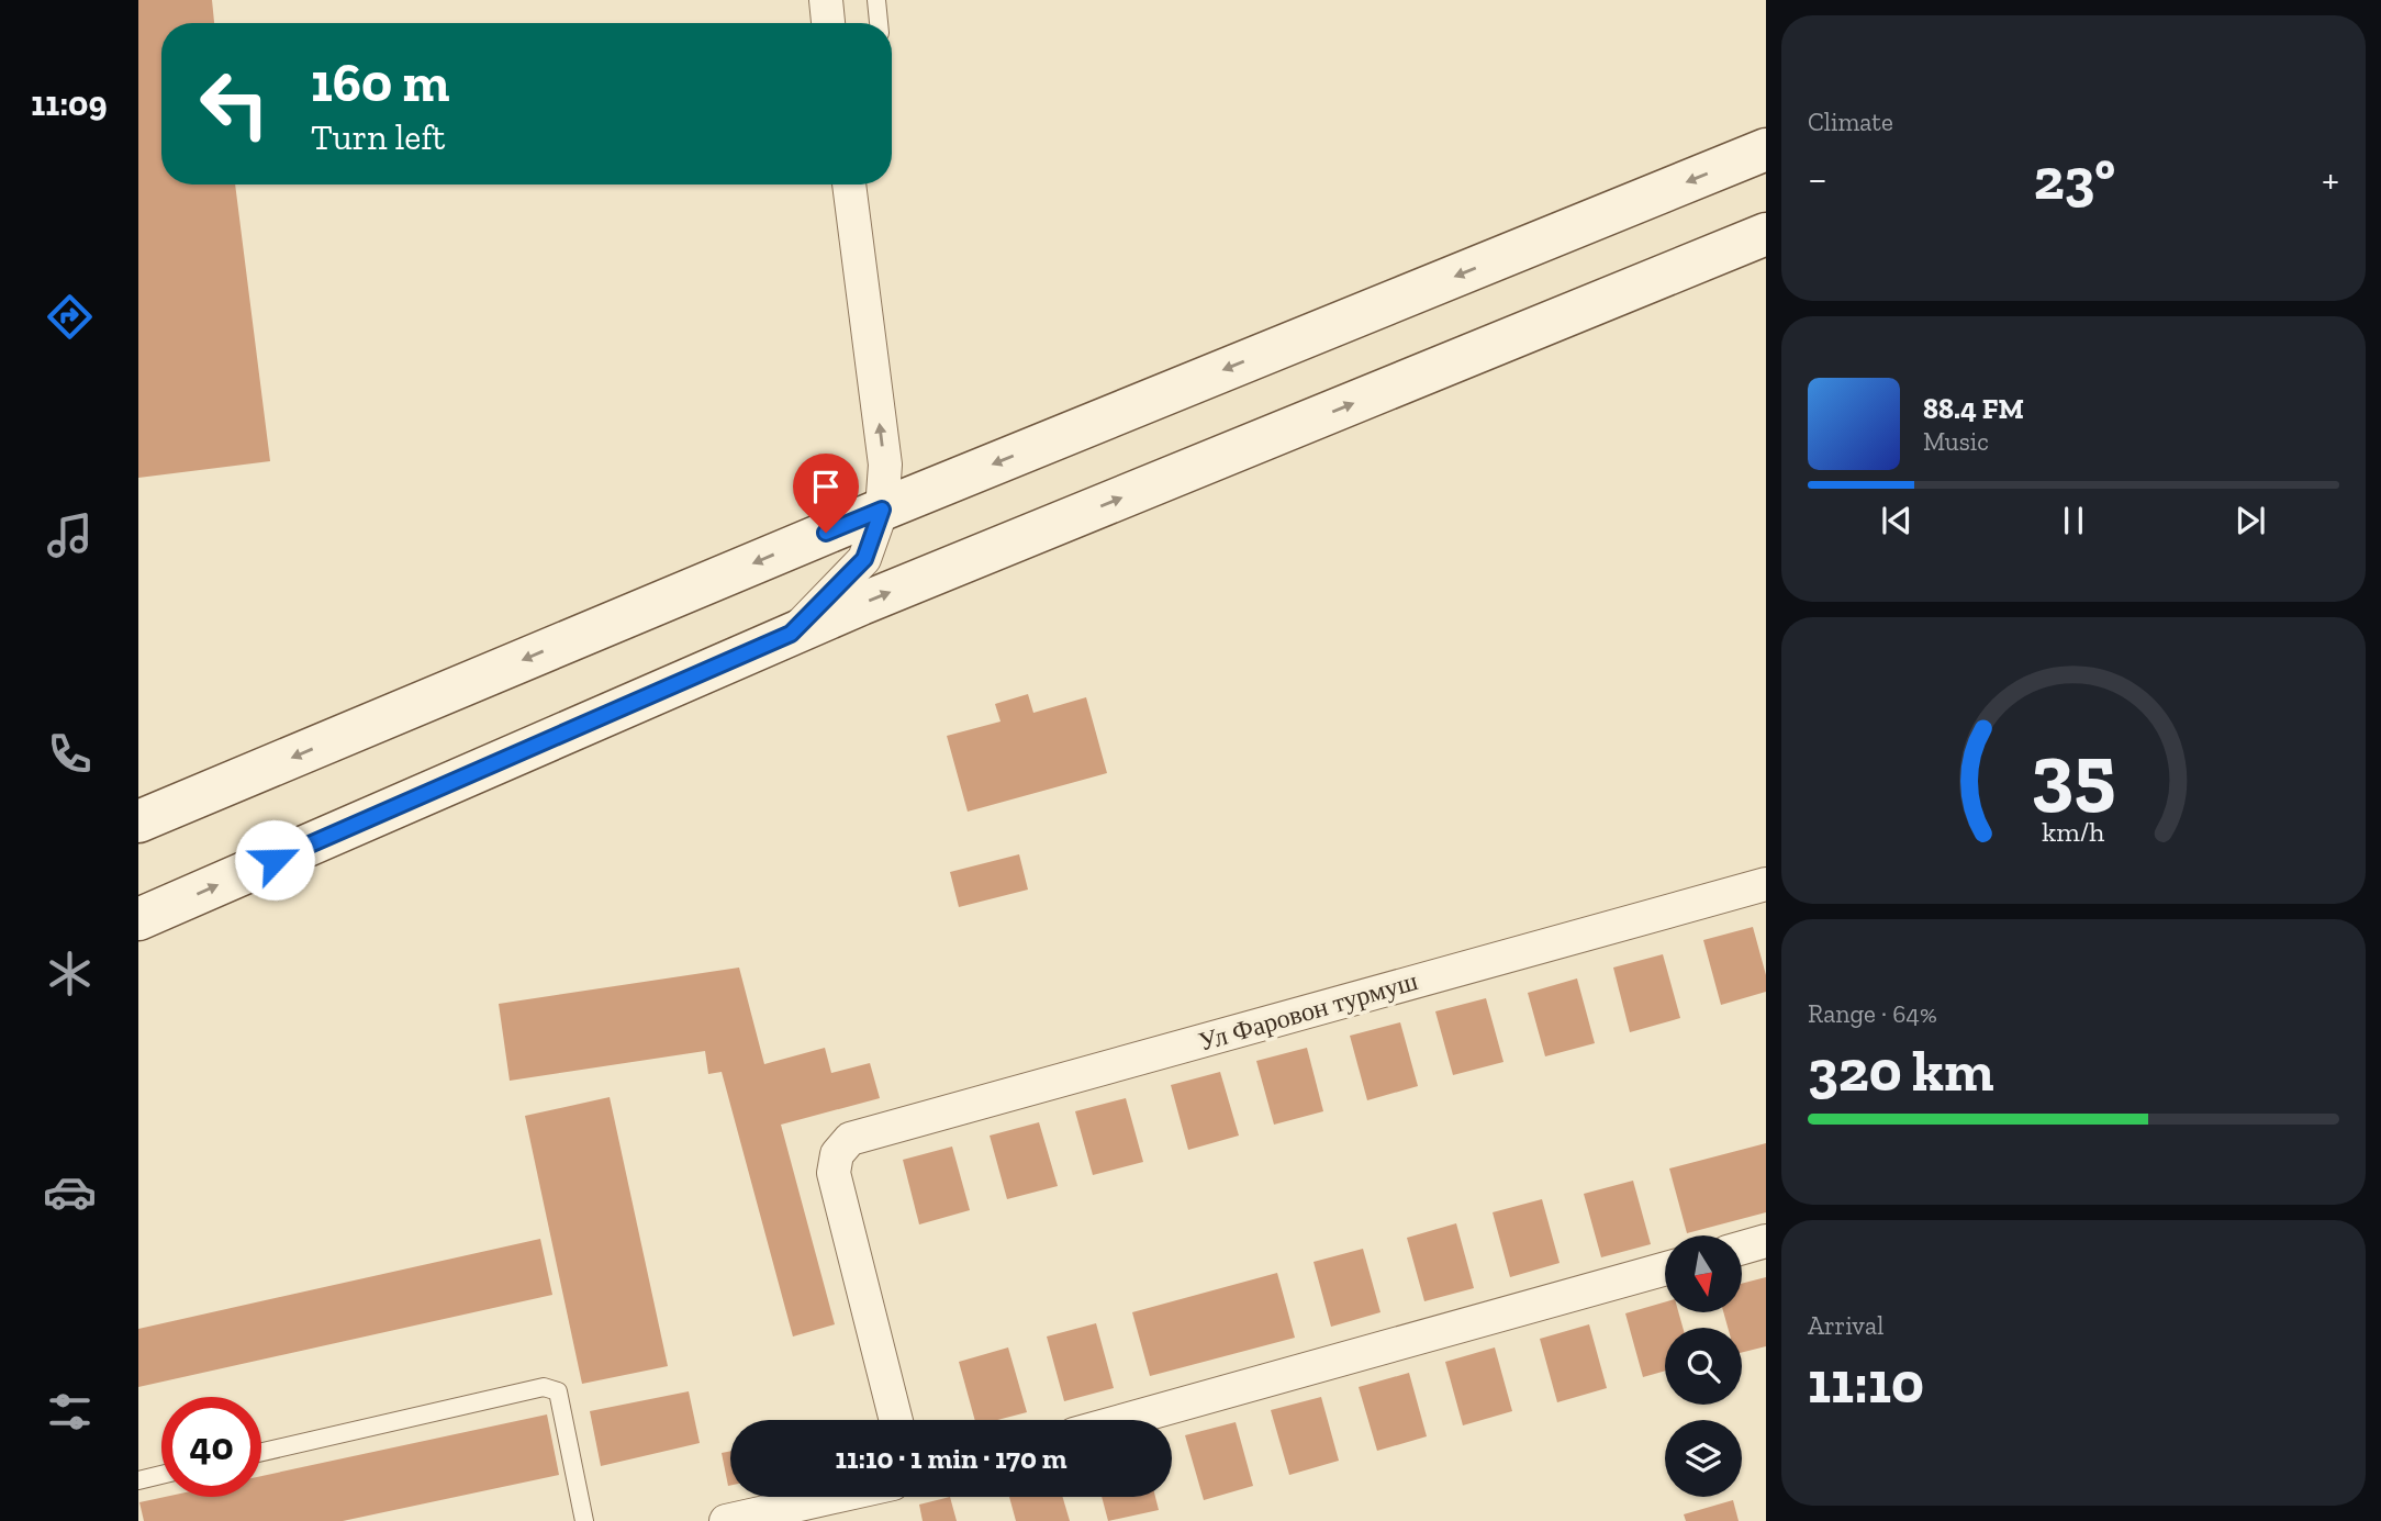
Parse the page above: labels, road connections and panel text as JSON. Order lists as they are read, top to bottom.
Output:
{
  "streets": {
    "street": ["Ул Фаровон турмуш"]
  },
  "north": "bottom",
  "page": {
    "tabs": "11:09",
    "tile": [
      "Climate",
      ["Range · 64%", "320 km"],
      ["Arrival", "11:10"]
    ],
    "turn": ["160 m", "Turn left"],
    "heat": ["−", "23°", "+"],
    "song": ["88.4 FM", "Music"],
    "limit": "40",
    "trip": "11:10 · 1 min · 170 m",
    "gauge": ["35", "km/h"]
  }
}
